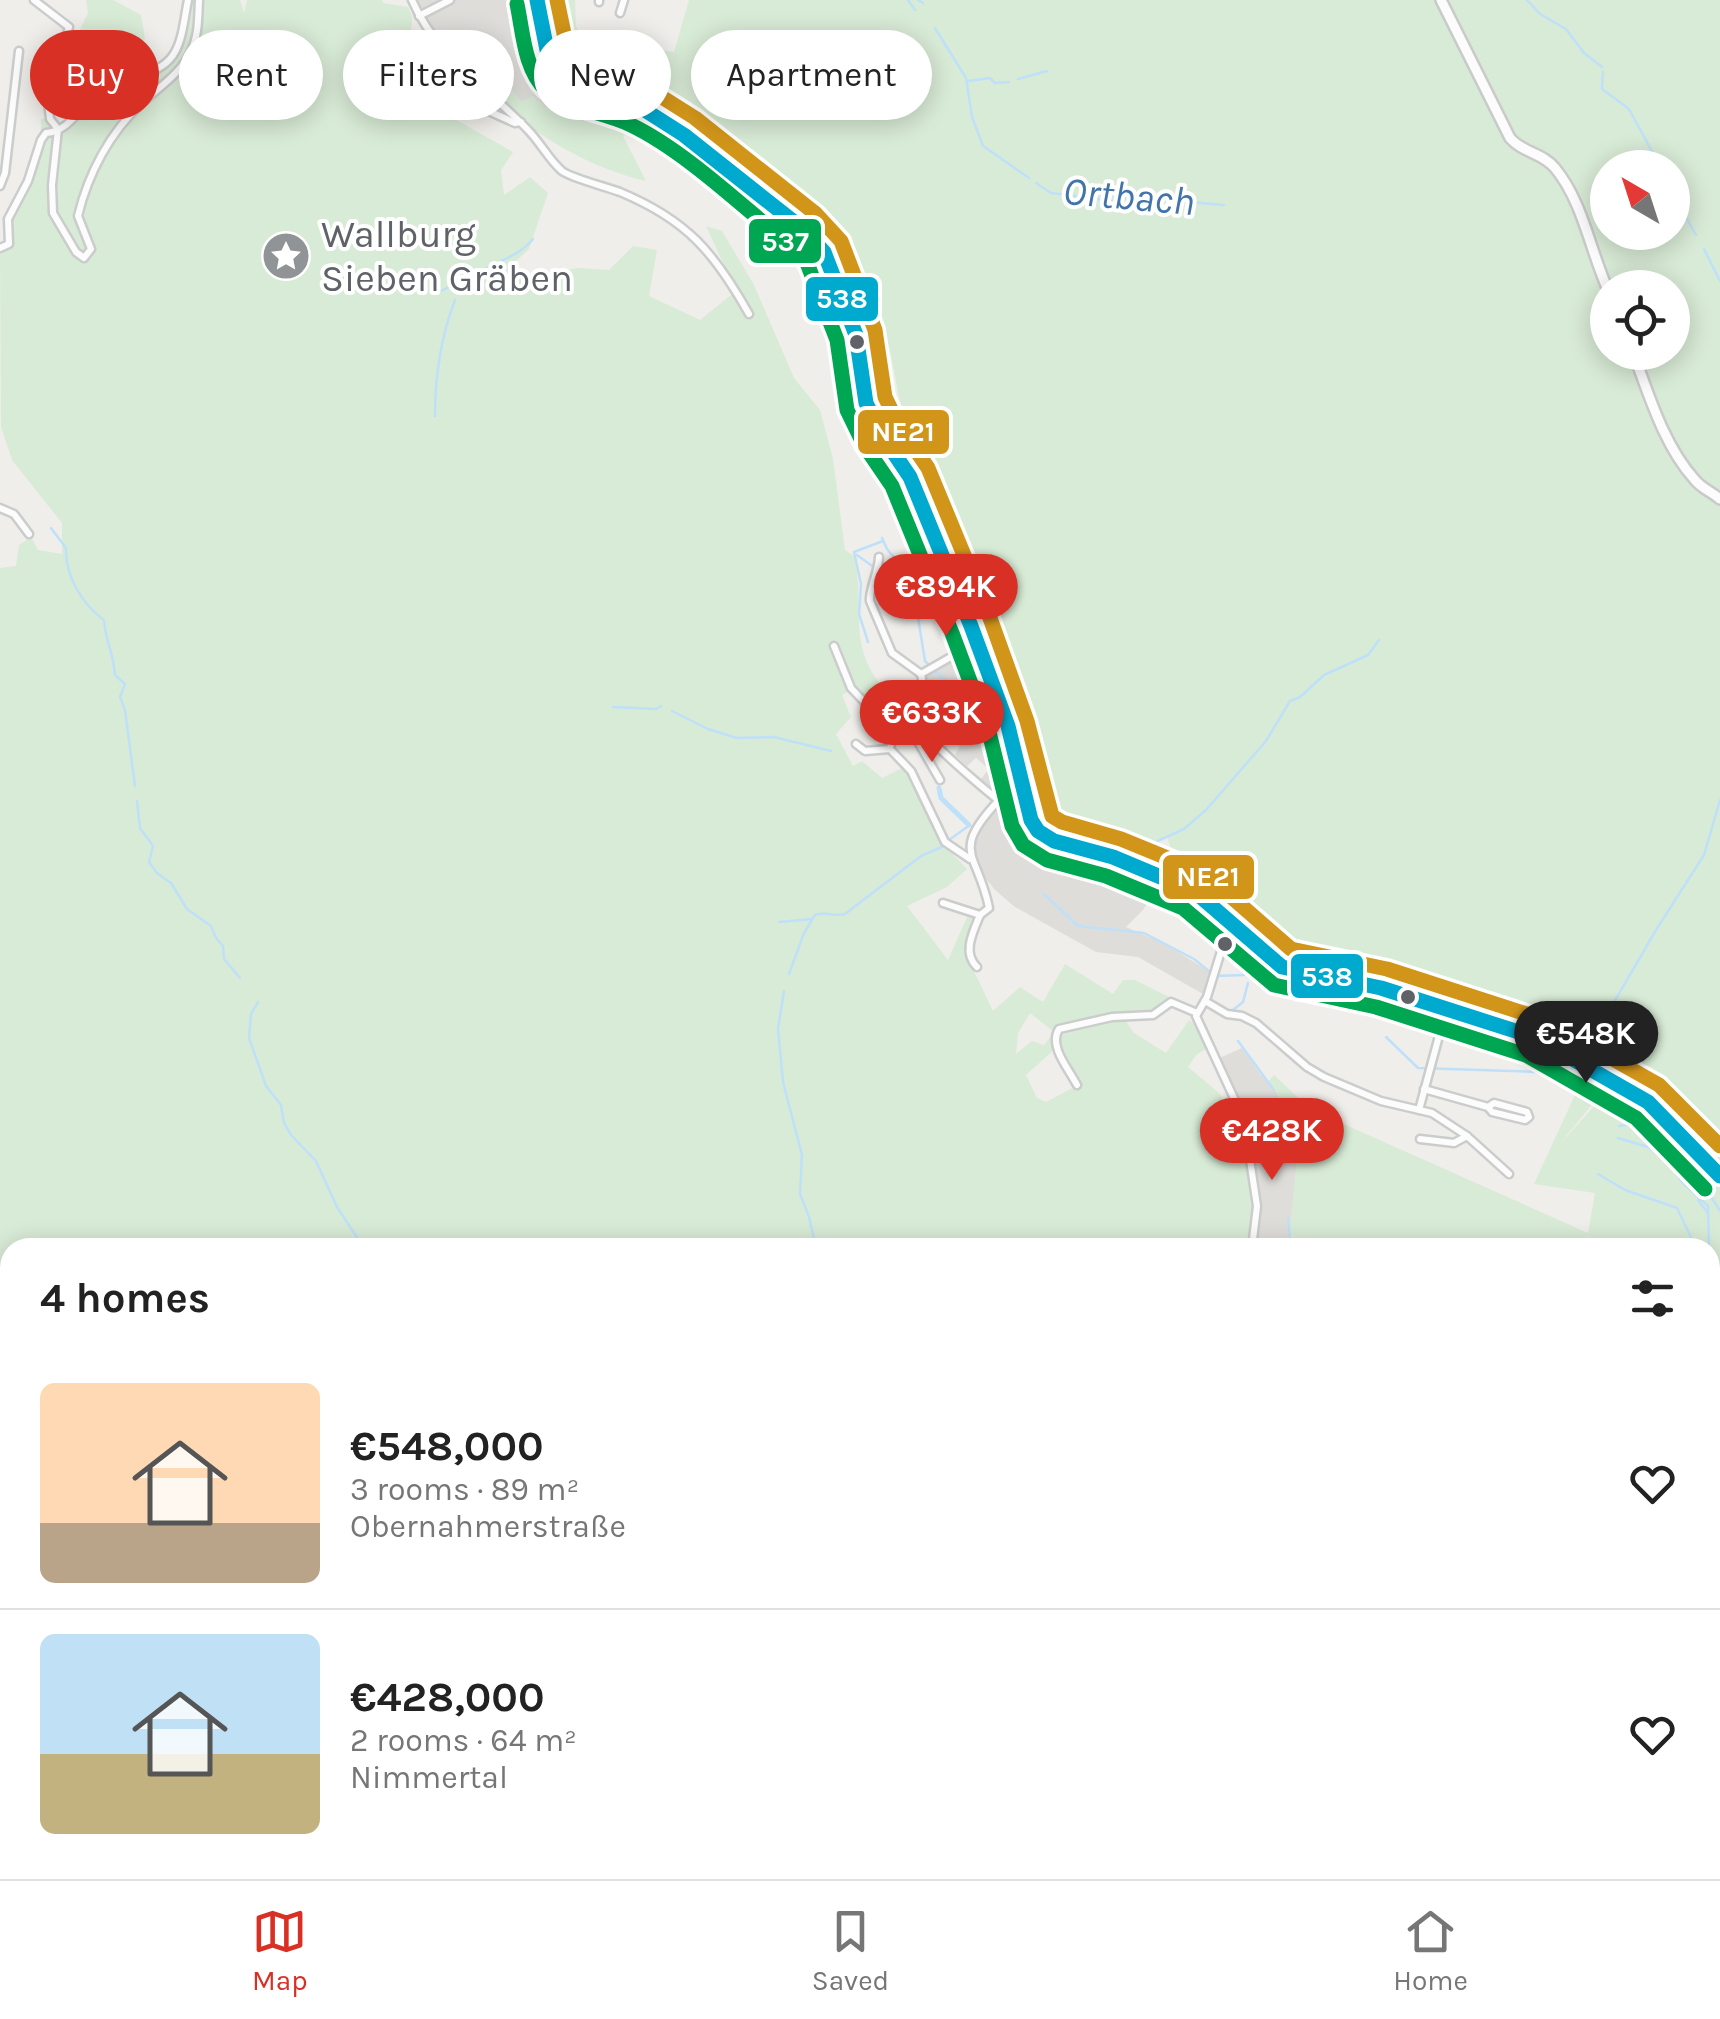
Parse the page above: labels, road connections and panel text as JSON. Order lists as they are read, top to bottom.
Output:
{
  "water": ["Ortbach"],
  "places": {
    "place": ["Wallburg Sieben Gräben"]
  },
  "lines": ["transit line 538", "transit line NE21", "transit line 537"],
  "north": "top left",
  "page": {
    "chip": [
      "Buy",
      "Rent",
      "Filters",
      "New",
      "Apartment"
    ],
    "price": [
      "€894K",
      "€633K",
      "€548K",
      "€428K"
    ],
    "heading": "4 homes",
    "list": [
      {
        "name": "€548,000",
        "note": "3 rooms · 89 m² · Obernahmerstraße"
      },
      {
        "name": "€428,000",
        "note": "2 rooms · 64 m² · Nimmertal"
      }
    ],
    "tabs": ["Map", "Saved", "Home"]
  }
}
